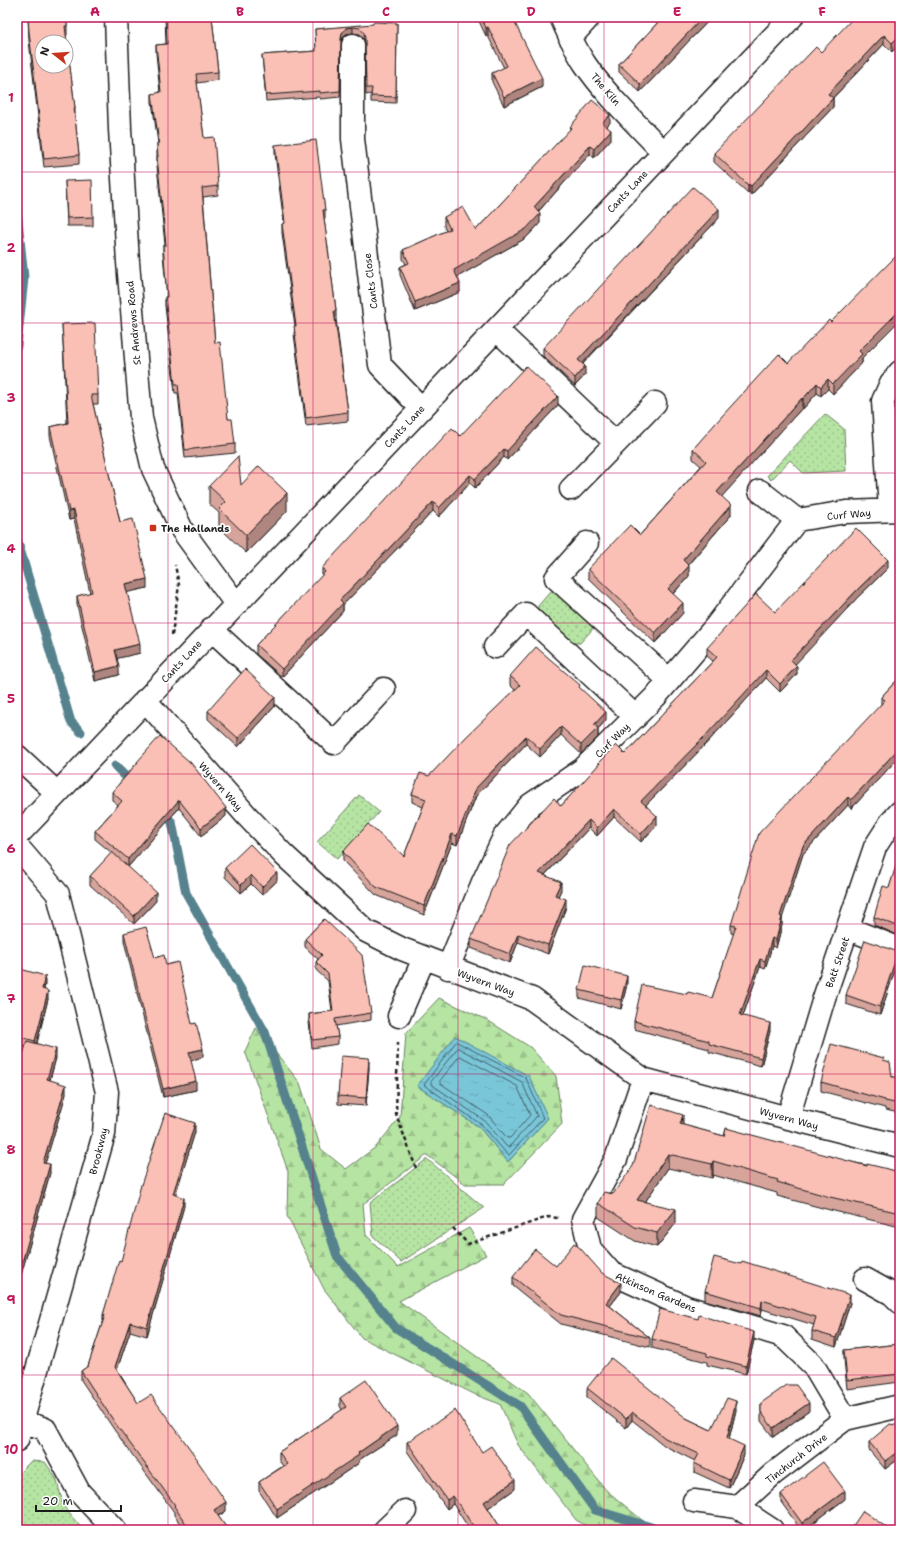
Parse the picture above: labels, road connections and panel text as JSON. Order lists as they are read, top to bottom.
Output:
{
  "streets": {
    "street": [
      "The Kiln",
      "Cants Lane",
      "Cants Close",
      "St Andrews Road",
      "Curf Way",
      "Wyvern Way",
      "Batt Street",
      "Brookway",
      "Atkinson Gardens",
      "Tinchurch Drive"
    ]
  },
  "crossings": [
    ["The Kiln", "Cants Lane"],
    ["Cants Lane", "Cants Close"],
    ["Cants Lane", "St Andrews Road"],
    ["Cants Lane", "Wyvern Way"],
    ["Curf Way", "Wyvern Way"],
    ["Wyvern Way", "Batt Street"],
    ["Atkinson Gardens", "Tinchurch Drive"]
  ],
  "places": {
    "transit": ["The Hallands"]
  },
  "scale_bar": "20 m",
  "north": "left",
  "grid": {
    "columns": [
      "A",
      "B",
      "C",
      "D",
      "E",
      "F"
    ],
    "rows": [
      "1",
      "2",
      "3",
      "4",
      "5",
      "6",
      "7",
      "8",
      "9",
      "10"
    ]
  }
}
